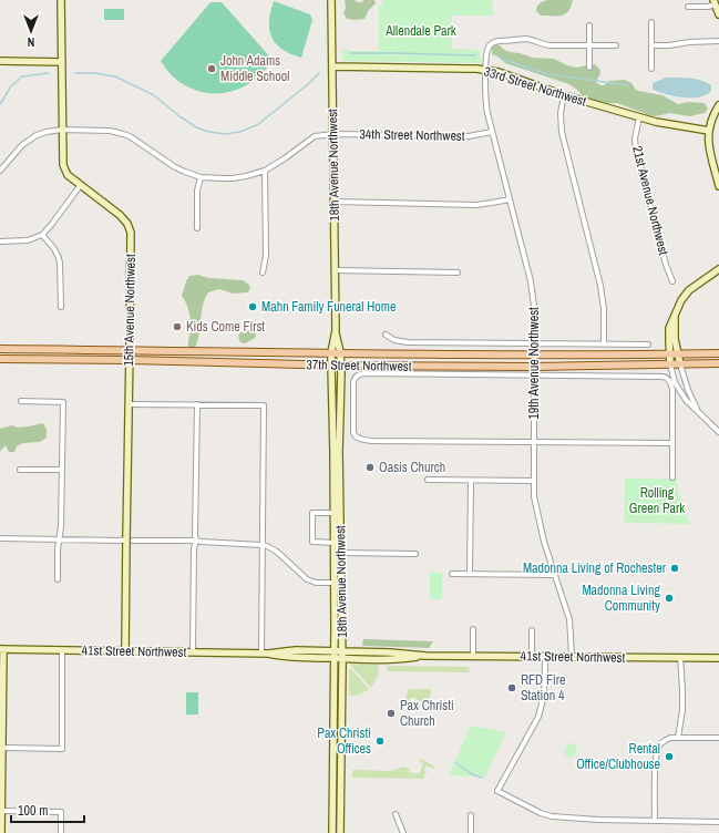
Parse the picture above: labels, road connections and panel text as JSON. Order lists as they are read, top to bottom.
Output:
{
  "streets": {
    "main road": [
      "33rd Street Northwest",
      "18th Avenue Northwest",
      "15th Avenue Northwest",
      "37th Street Northwest",
      "41st Street Northwest"
    ],
    "street": ["34th Street Northwest", "21st Avenue Northwest", "19th Avenue Northwest"]
  },
  "crossings": [
    ["33rd Street Northwest", "18th Avenue Northwest"],
    ["33rd Street Northwest", "21st Avenue Northwest"],
    ["33rd Street Northwest", "19th Avenue Northwest"],
    ["34th Street Northwest", "18th Avenue Northwest"],
    ["34th Street Northwest", "15th Avenue Northwest"],
    ["34th Street Northwest", "19th Avenue Northwest"],
    ["18th Avenue Northwest", "37th Street Northwest"],
    ["18th Avenue Northwest", "41st Street Northwest"],
    ["15th Avenue Northwest", "37th Street Northwest"],
    ["15th Avenue Northwest", "41st Street Northwest"],
    ["19th Avenue Northwest", "37th Street Northwest"],
    ["19th Avenue Northwest", "41st Street Northwest"]
  ],
  "parks": ["Allendale Park", "Rolling Green Park"],
  "places": [
    "John Adams Middle School",
    "Mahn Family Funeral Home",
    "Kids Come First",
    "Oasis Church",
    "Madonna Living of Rochester",
    "Madonna Living Community",
    "RFD Fire Station 4",
    "Pax Christi Church",
    "Pax Christi Offices",
    "Rental Office/Clubhouse"
  ],
  "scale_bar": "100 m",
  "north": "bottom"
}
